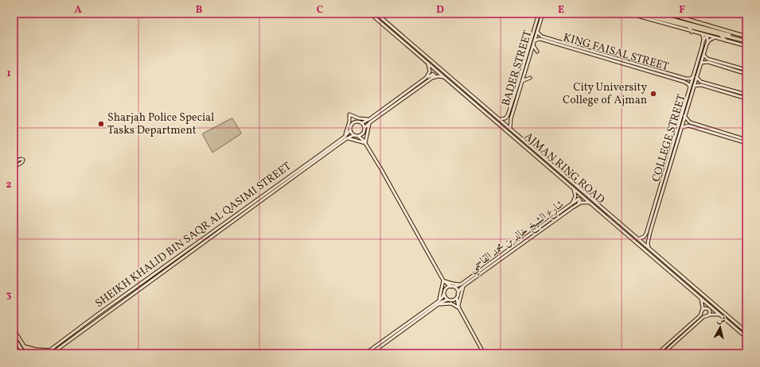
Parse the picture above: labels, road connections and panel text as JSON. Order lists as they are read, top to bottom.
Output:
{
  "streets": {
    "main road": [
      "KING FAISAL STREET",
      "BADER STREET",
      "COLLEGE STREET",
      "AJMAN RING ROAD",
      "SHEIKH KHALID BIN SAQR AL QASIMI STREET",
      "شارع الشيخ خالد بن محمد القاسمي"
    ]
  },
  "crossings": [
    ["KING FAISAL STREET", "BADER STREET"],
    ["KING FAISAL STREET", "COLLEGE STREET"],
    ["BADER STREET", "AJMAN RING ROAD"],
    ["COLLEGE STREET", "AJMAN RING ROAD"],
    ["AJMAN RING ROAD", "شارع الشيخ خالد بن محمد القاسمي"]
  ],
  "places": ["City University College of Ajman", "Sharjah Police Special Tasks Department"],
  "north": "top",
  "grid": {
    "columns": [
      "A",
      "B",
      "C",
      "D",
      "E",
      "F"
    ],
    "rows": ["1", "2", "3"]
  }
}
